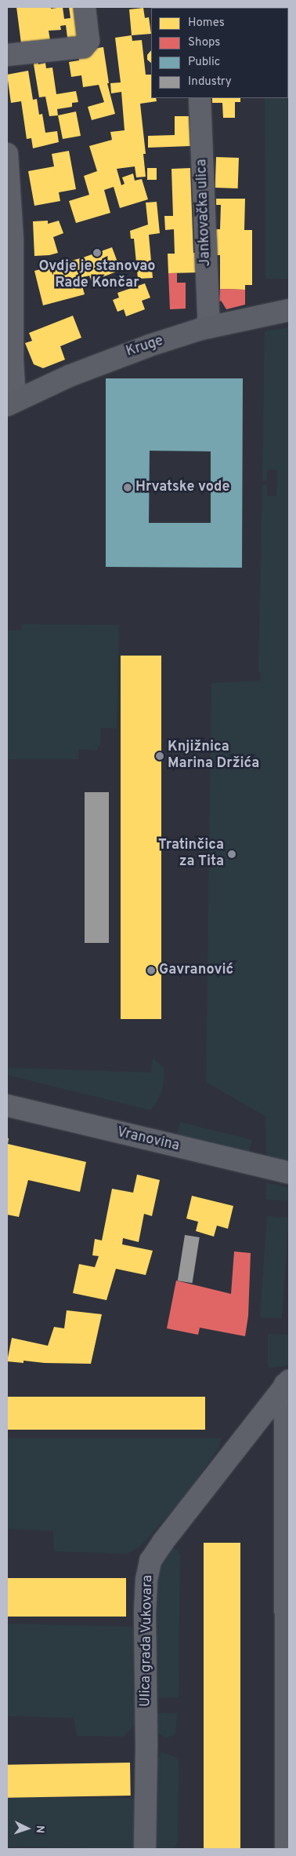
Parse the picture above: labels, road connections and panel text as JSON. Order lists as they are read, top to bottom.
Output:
{
  "streets": {
    "street": [
      "Jankovačka ulica",
      "Kruge",
      "Vranovina",
      "Ulica grada Vukovara"
    ]
  },
  "crossings": [
    ["Jankovačka ulica", "Kruge"]
  ],
  "places": [
    "Ovdje je stanovao Rade Končar",
    "Hrvatske vode",
    "Knjižnica Marina Držića",
    "Tratinčica za Tita",
    "Gavranović"
  ],
  "legend": [
    "Homes",
    "Shops",
    "Public",
    "Industry"
  ],
  "north": "right"
}
